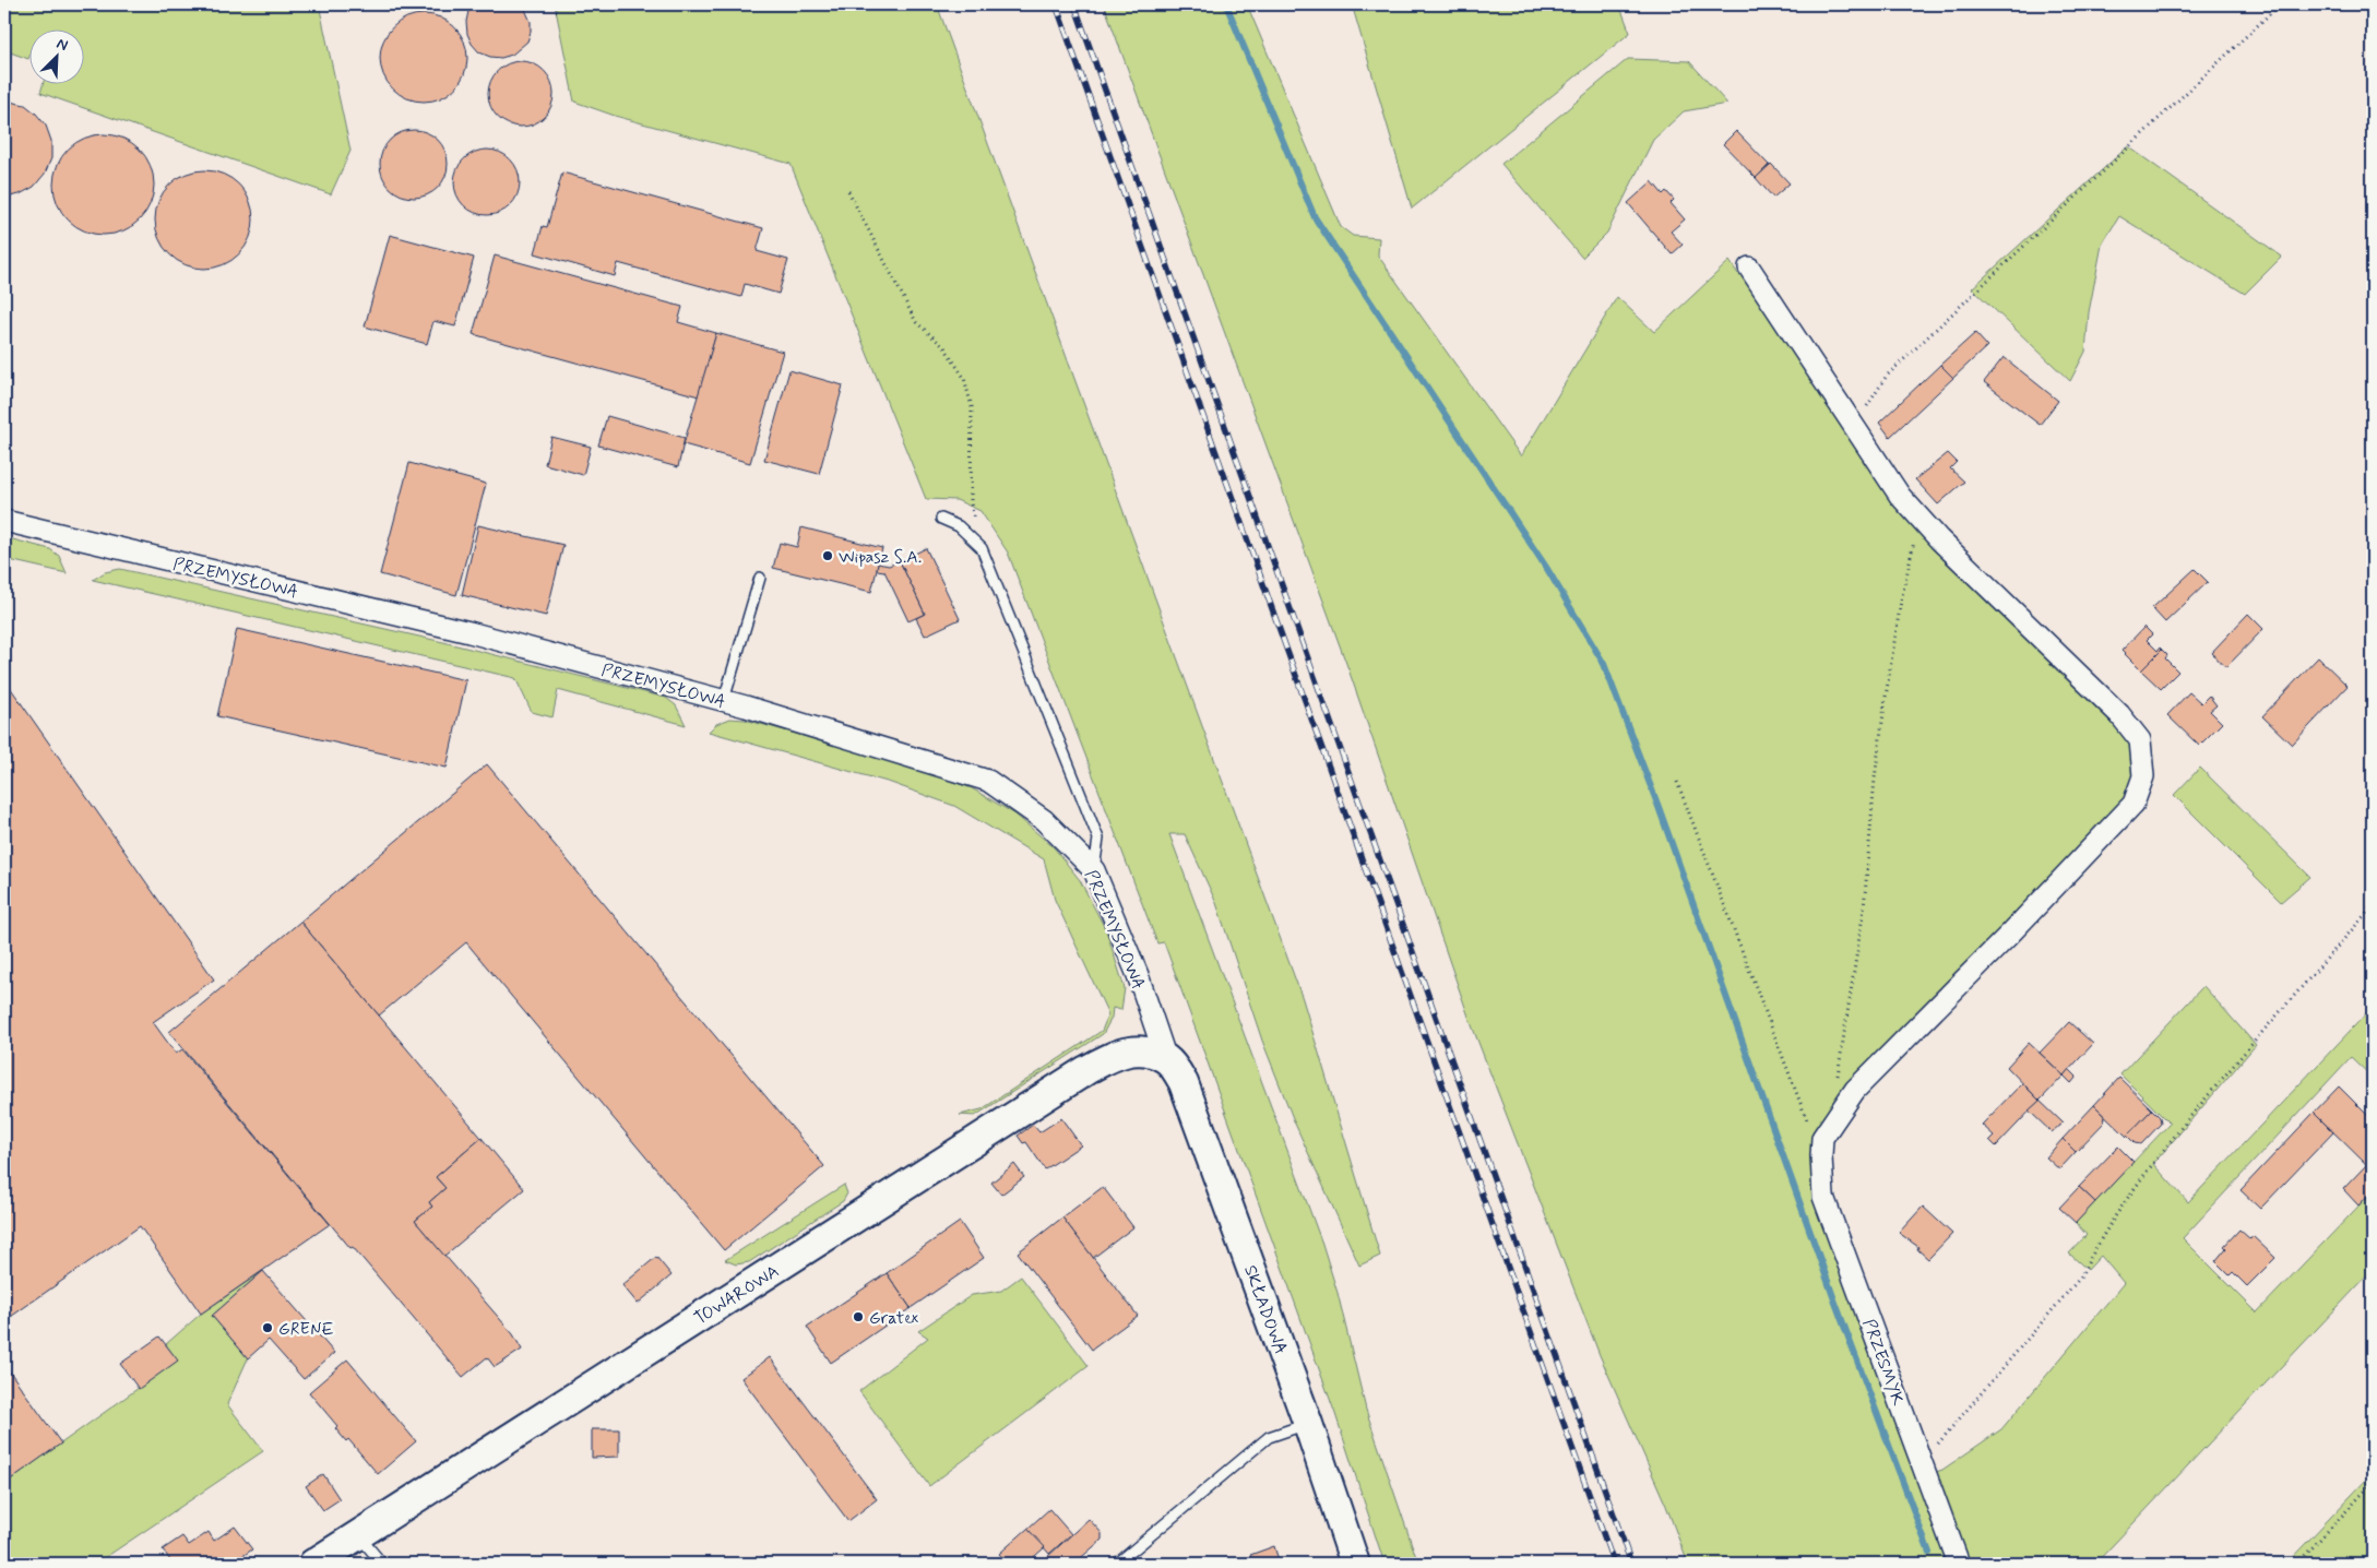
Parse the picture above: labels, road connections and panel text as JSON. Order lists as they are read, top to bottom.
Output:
{
  "streets": {
    "street": [
      "PRZEMYSŁOWA",
      "TOWAROWA",
      "SKŁADOWA",
      "PRZESMYK"
    ]
  },
  "crossings": [
    ["PRZEMYSŁOWA", "TOWAROWA"],
    ["PRZEMYSŁOWA", "SKŁADOWA"],
    ["TOWAROWA", "SKŁADOWA"]
  ],
  "places": ["Wipasz S.A.", "Gratex", "GRENE"],
  "north": "top right"
}
